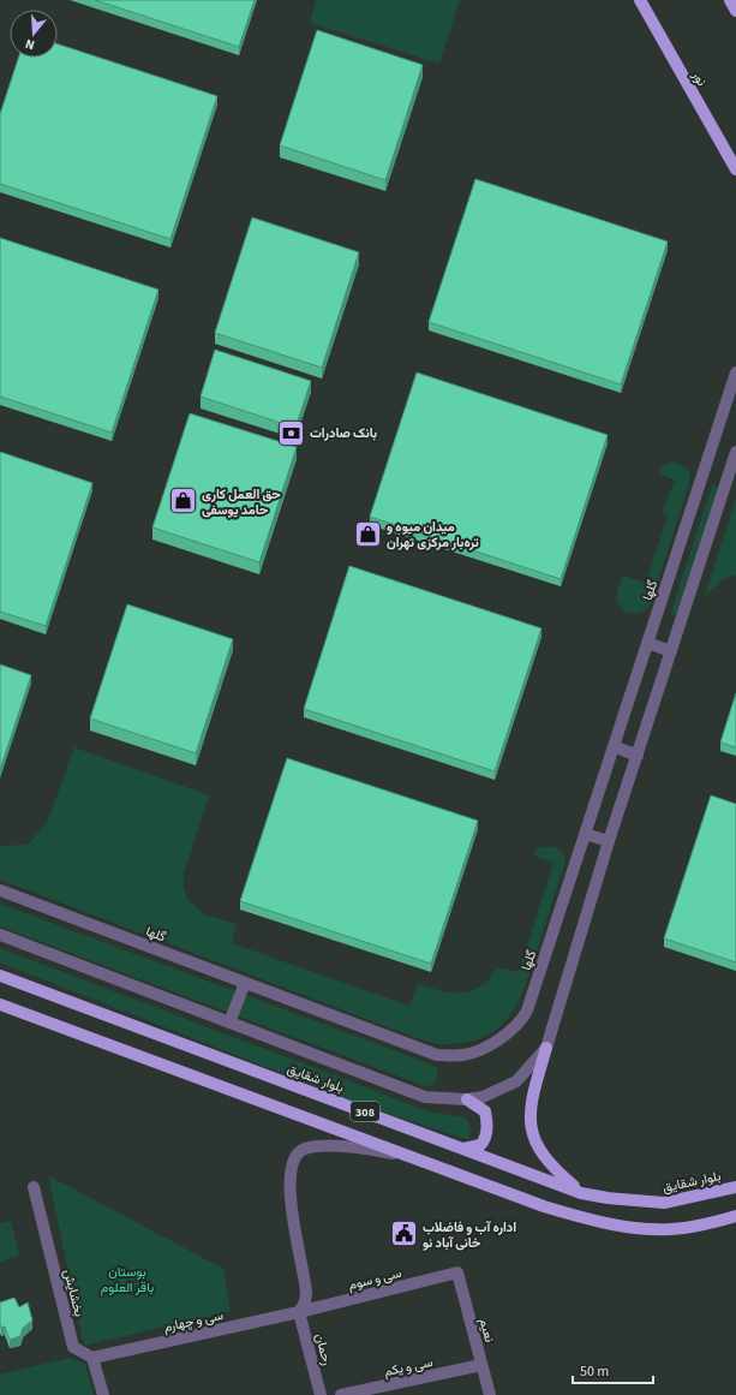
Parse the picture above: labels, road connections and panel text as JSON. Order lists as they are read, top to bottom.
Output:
{
  "streets": {
    "main road": ["نور", "بلوار شقایق", "308"],
    "street": [
      "گلها",
      "سی و سوم",
      "بخشایش",
      "سی و چهارم",
      "نعیم",
      "رحمان",
      "سی و یکم"
    ]
  },
  "crossings": [
    ["سی و سوم", "سی و چهارم"],
    ["سی و سوم", "نعیم"],
    ["سی و سوم", "رحمان"],
    ["بخشایش", "سی و چهارم"],
    ["سی و چهارم", "رحمان"],
    ["نعیم", "سی و یکم"]
  ],
  "parks": ["بوستان باقر العلوم"],
  "places": {
    "bank": ["بانک صادرات"],
    "shop": ["حق العمل کاری حامد یوسفی", "میدان میوه و تره‌بار مرکزی تهران"],
    "public building": ["اداره آب و فاضلاب خانی آباد نو"]
  },
  "scale_bar": "50 m",
  "north": "bottom"
}
